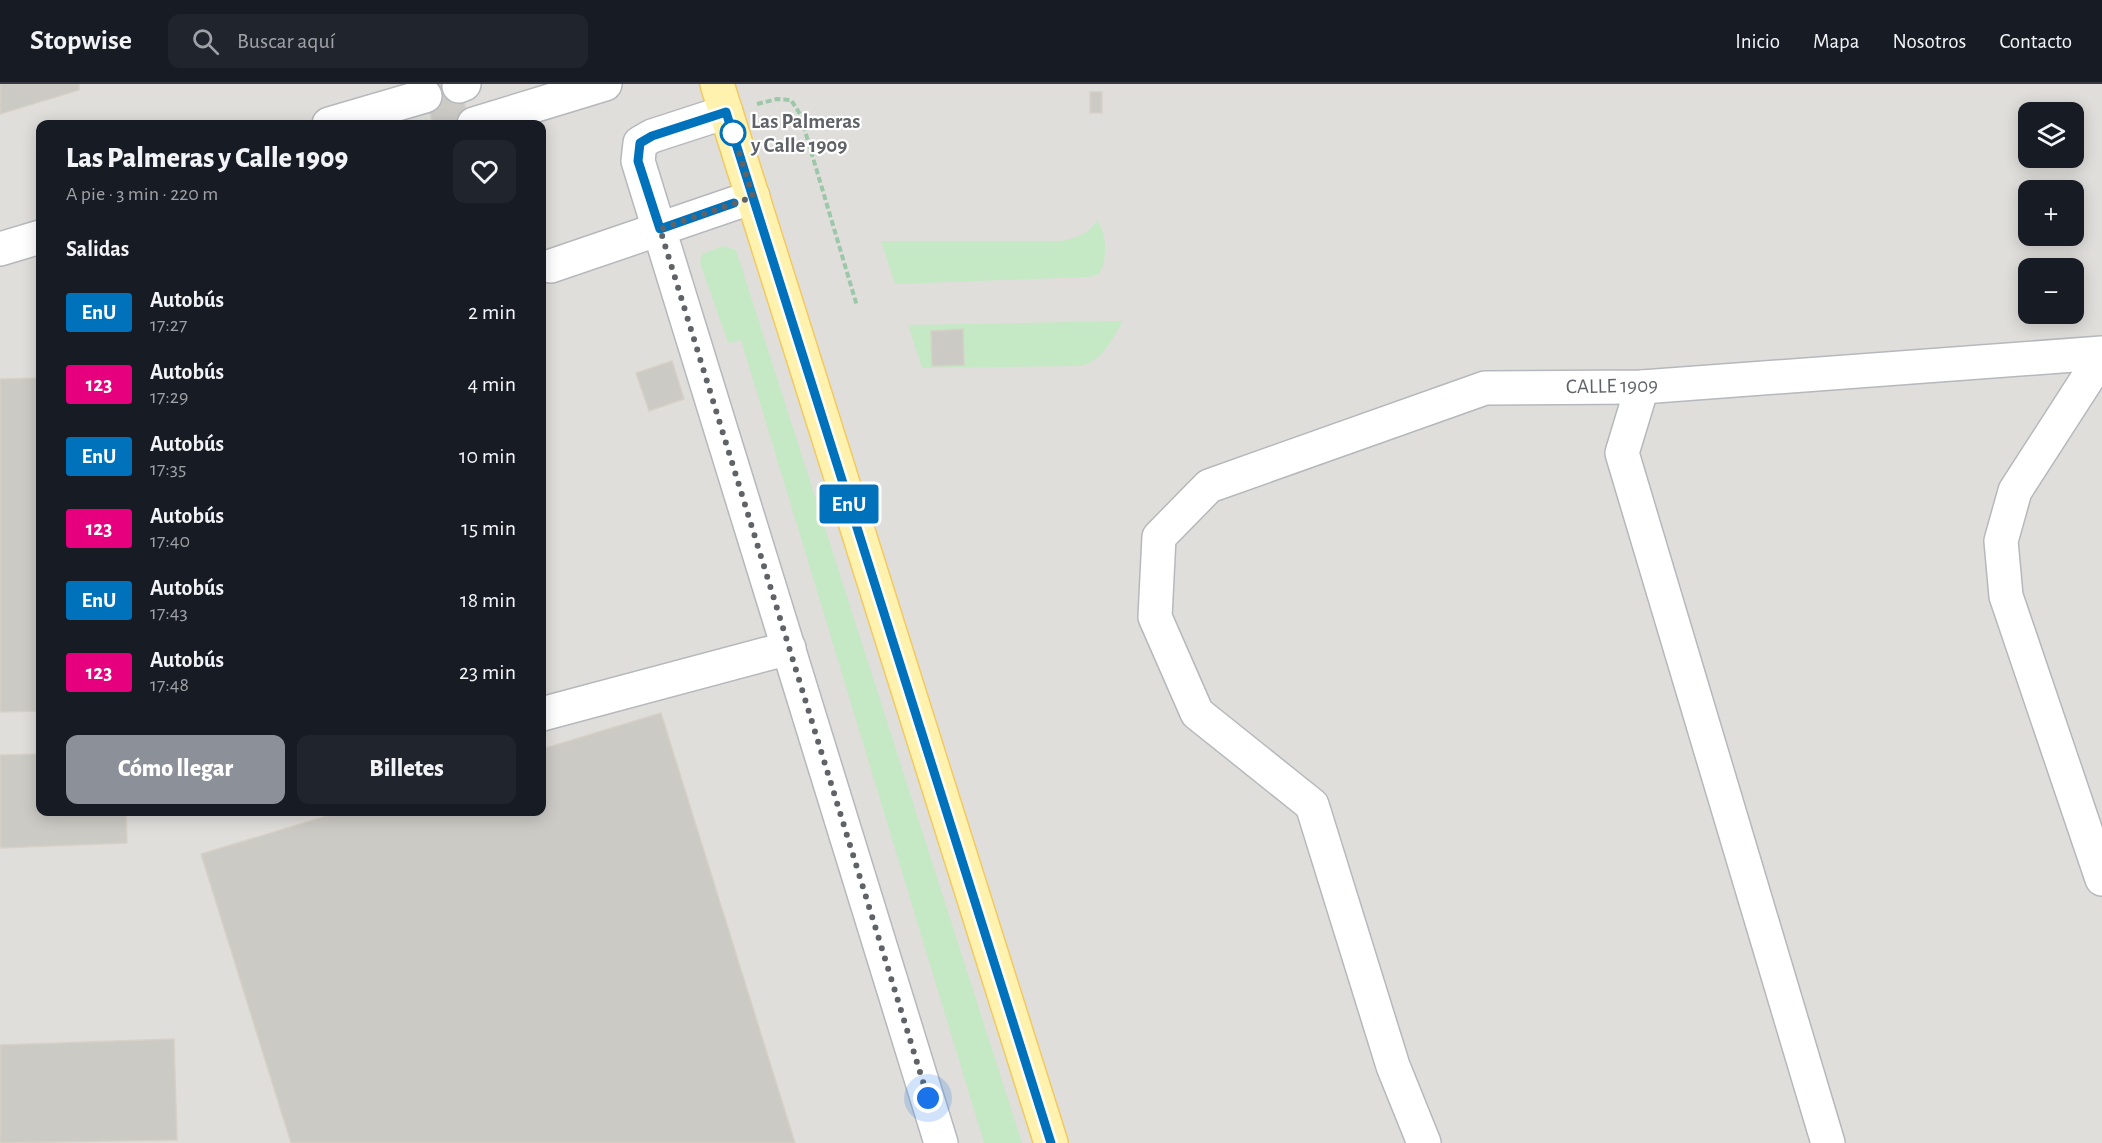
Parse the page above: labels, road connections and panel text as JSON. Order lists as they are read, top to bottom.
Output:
{
  "streets": {
    "lane": ["CALLE 1909"]
  },
  "places": ["Las Palmeras y Calle 1909"],
  "lines": ["bus line EnU"],
  "page": {
    "header": "Stopwise",
    "search": "Buscar aquí",
    "nav": [
      "Inicio",
      "Mapa",
      "Nosotros",
      "Contacto"
    ],
    "on_map": "EnU",
    "map_buttons": ["+", "−"],
    "heading": [
      ["Las Palmeras y Calle 1909", "A pie · 3 min · 220 m"],
      "Salidas"
    ],
    "list": [
      {
        "mark": "EnU",
        "name": "Autobús",
        "note": "17:27",
        "value": "2 min"
      },
      {
        "mark": "123",
        "name": "Autobús",
        "note": "17:29",
        "value": "4 min"
      },
      {
        "mark": "EnU",
        "name": "Autobús",
        "note": "17:35",
        "value": "10 min"
      },
      {
        "mark": "123",
        "name": "Autobús",
        "note": "17:40",
        "value": "15 min"
      },
      {
        "mark": "EnU",
        "name": "Autobús",
        "note": "17:43",
        "value": "18 min"
      },
      {
        "mark": "123",
        "name": "Autobús",
        "note": "17:48",
        "value": "23 min"
      }
    ],
    "buttons": ["Cómo llegar", "Billetes"]
  }
}
